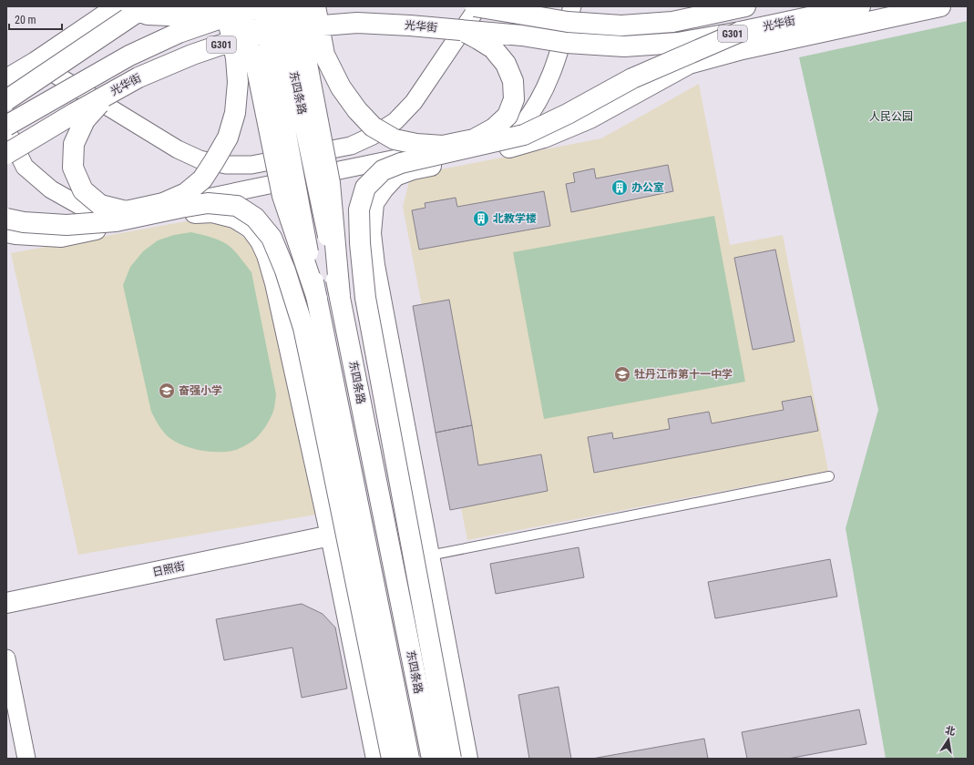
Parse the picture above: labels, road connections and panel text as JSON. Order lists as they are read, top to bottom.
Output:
{
  "streets": {
    "main road": [
      "光华街",
      "G301",
      "东四条路",
      "日照街"
    ]
  },
  "parks": ["人民公园"],
  "places": {
    "building": ["办公室", "北教学楼"],
    "school or university": ["牡丹江市第十一中学", "奋强小学"]
  },
  "scale_bar": "20 m",
  "north": "top"
}
